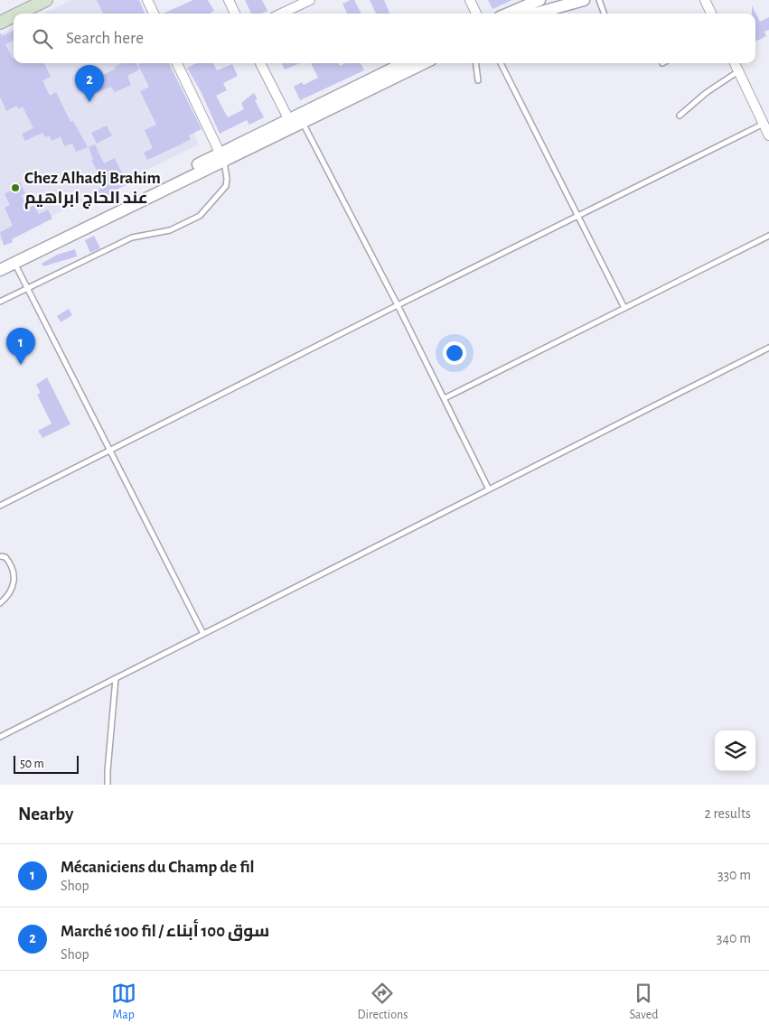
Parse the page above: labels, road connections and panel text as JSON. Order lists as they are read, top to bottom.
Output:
{
  "places": ["Chez Alhadj Brahim عند الحاج ابراهيم"],
  "scale_bar": "50 m",
  "page": {
    "search": "Search here",
    "pins": ["2", "1"],
    "scale": "50 m",
    "heading": ["Nearby", "2 results"],
    "list": [
      {
        "mark": "1",
        "name": "Mécaniciens du Champ de fil",
        "note": "Shop",
        "value": "330 m"
      },
      {
        "mark": "2",
        "name": "Marché 100 fil / سوق 100 أبناء",
        "note": "Shop",
        "value": "340 m"
      }
    ],
    "nav": ["Map", "Directions", "Saved"]
  }
}
